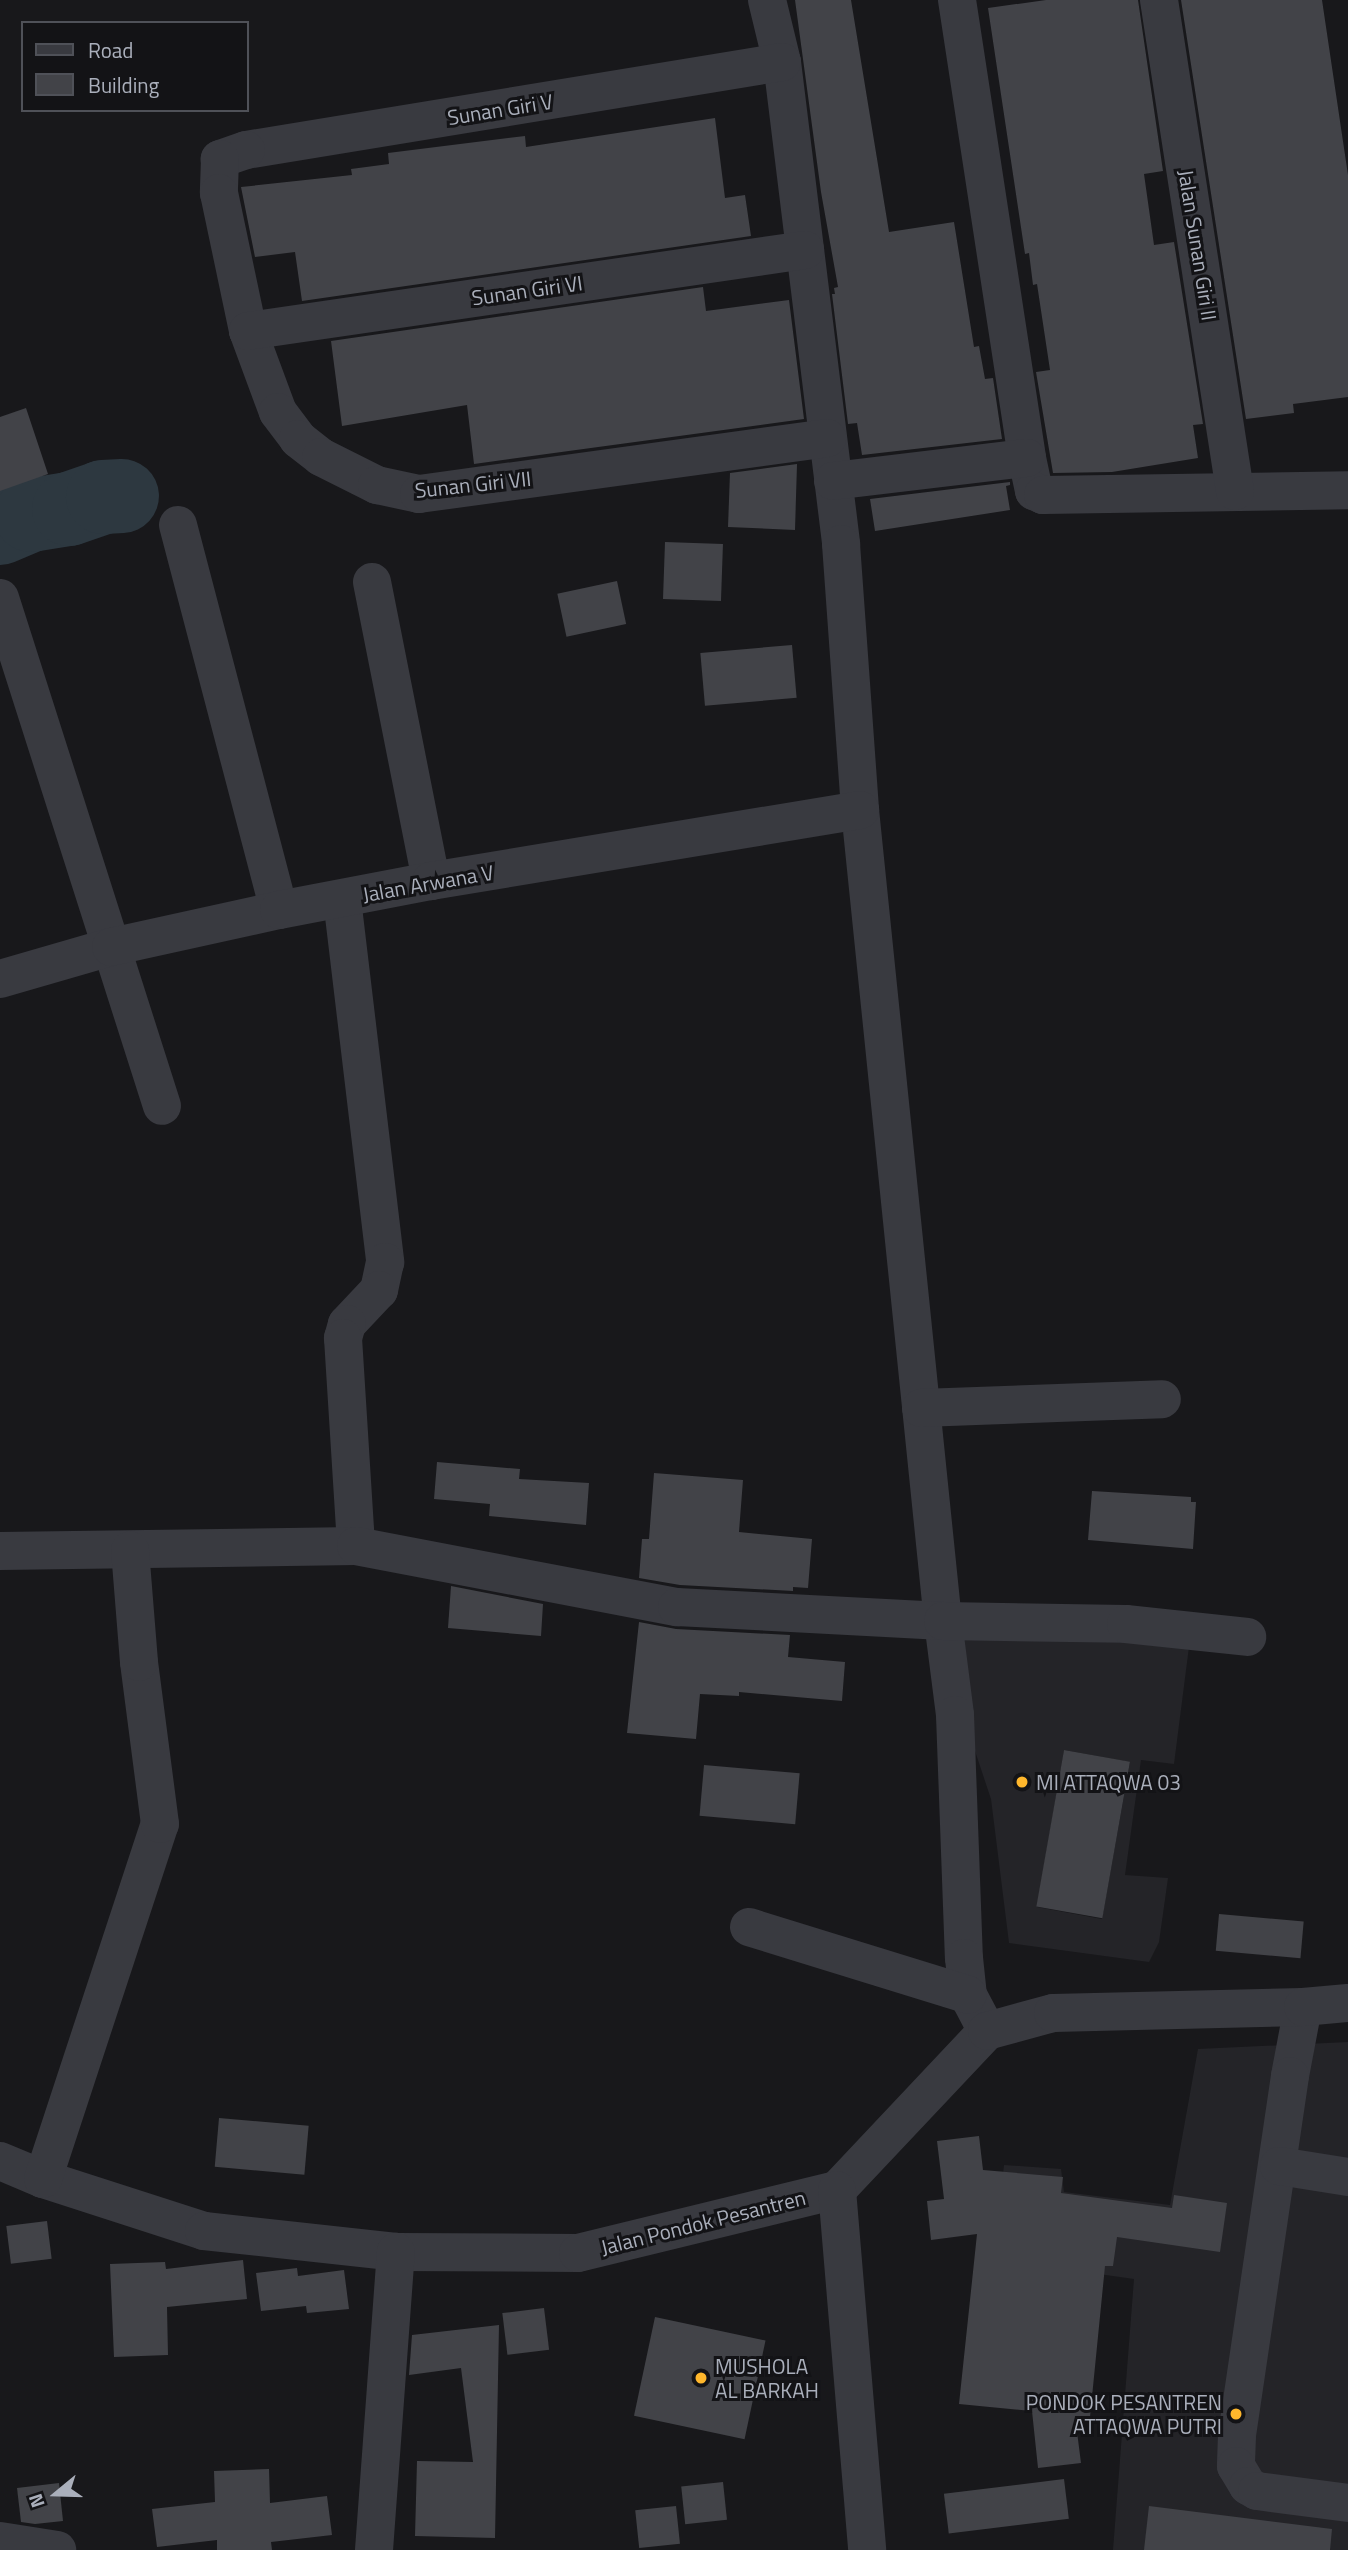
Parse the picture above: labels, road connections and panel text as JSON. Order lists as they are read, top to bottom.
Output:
{
  "streets": {
    "street": [
      "Sunan Giri V",
      "Jalan Sunan Giri II",
      "Sunan Giri VI",
      "Sunan Giri VII",
      "Jalan Arwana V",
      "Jalan Pondok Pesantren"
    ]
  },
  "crossings": [
    ["Sunan Giri V", "Sunan Giri VII"],
    ["Sunan Giri VI", "Sunan Giri VII"]
  ],
  "places": ["MI ATTAQWA 03", "MUSHOLA AL BARKAH", "PONDOK PESANTREN ATTAQWA PUTRI"],
  "legend": ["Road", "Building"],
  "north": "left"
}
